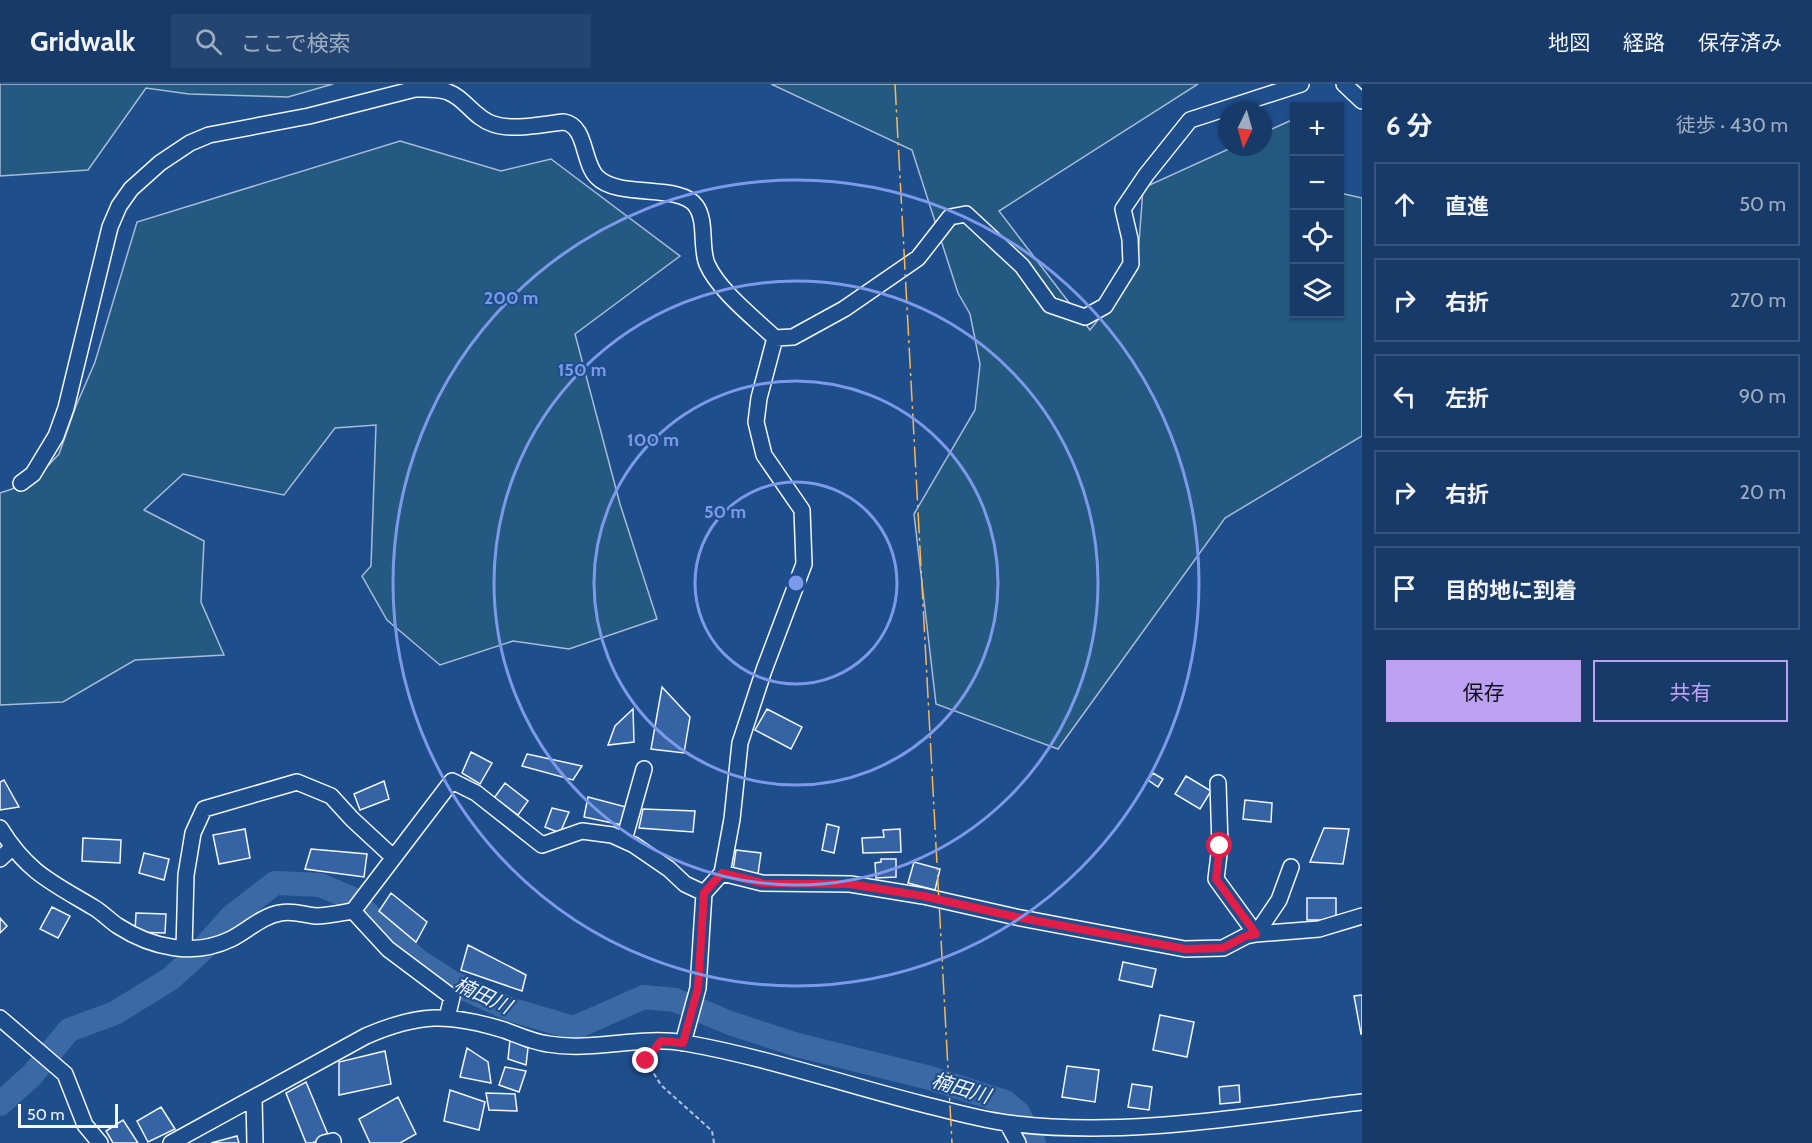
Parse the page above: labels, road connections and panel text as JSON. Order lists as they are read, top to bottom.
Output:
{
  "water": ["楠田川"],
  "scale_bar": "50 m",
  "north": "bottom",
  "page": {
    "header": "Gridwalk",
    "search": "ここで検索",
    "nav": ["地図", "経路", "保存済み"],
    "heading": ["6 分", "徒歩 · 430 m"],
    "map_buttons": ["+", "−"],
    "list": [
      ["直進", "50 m"],
      ["右折", "270 m"],
      ["左折", "90 m"],
      ["右折", "20 m"],
      "目的地に到着"
    ],
    "buttons": ["保存", "共有"],
    "scale": "50 m"
  },
  "rings": [
    "200 m",
    "150 m",
    "100 m",
    "50 m"
  ]
}
